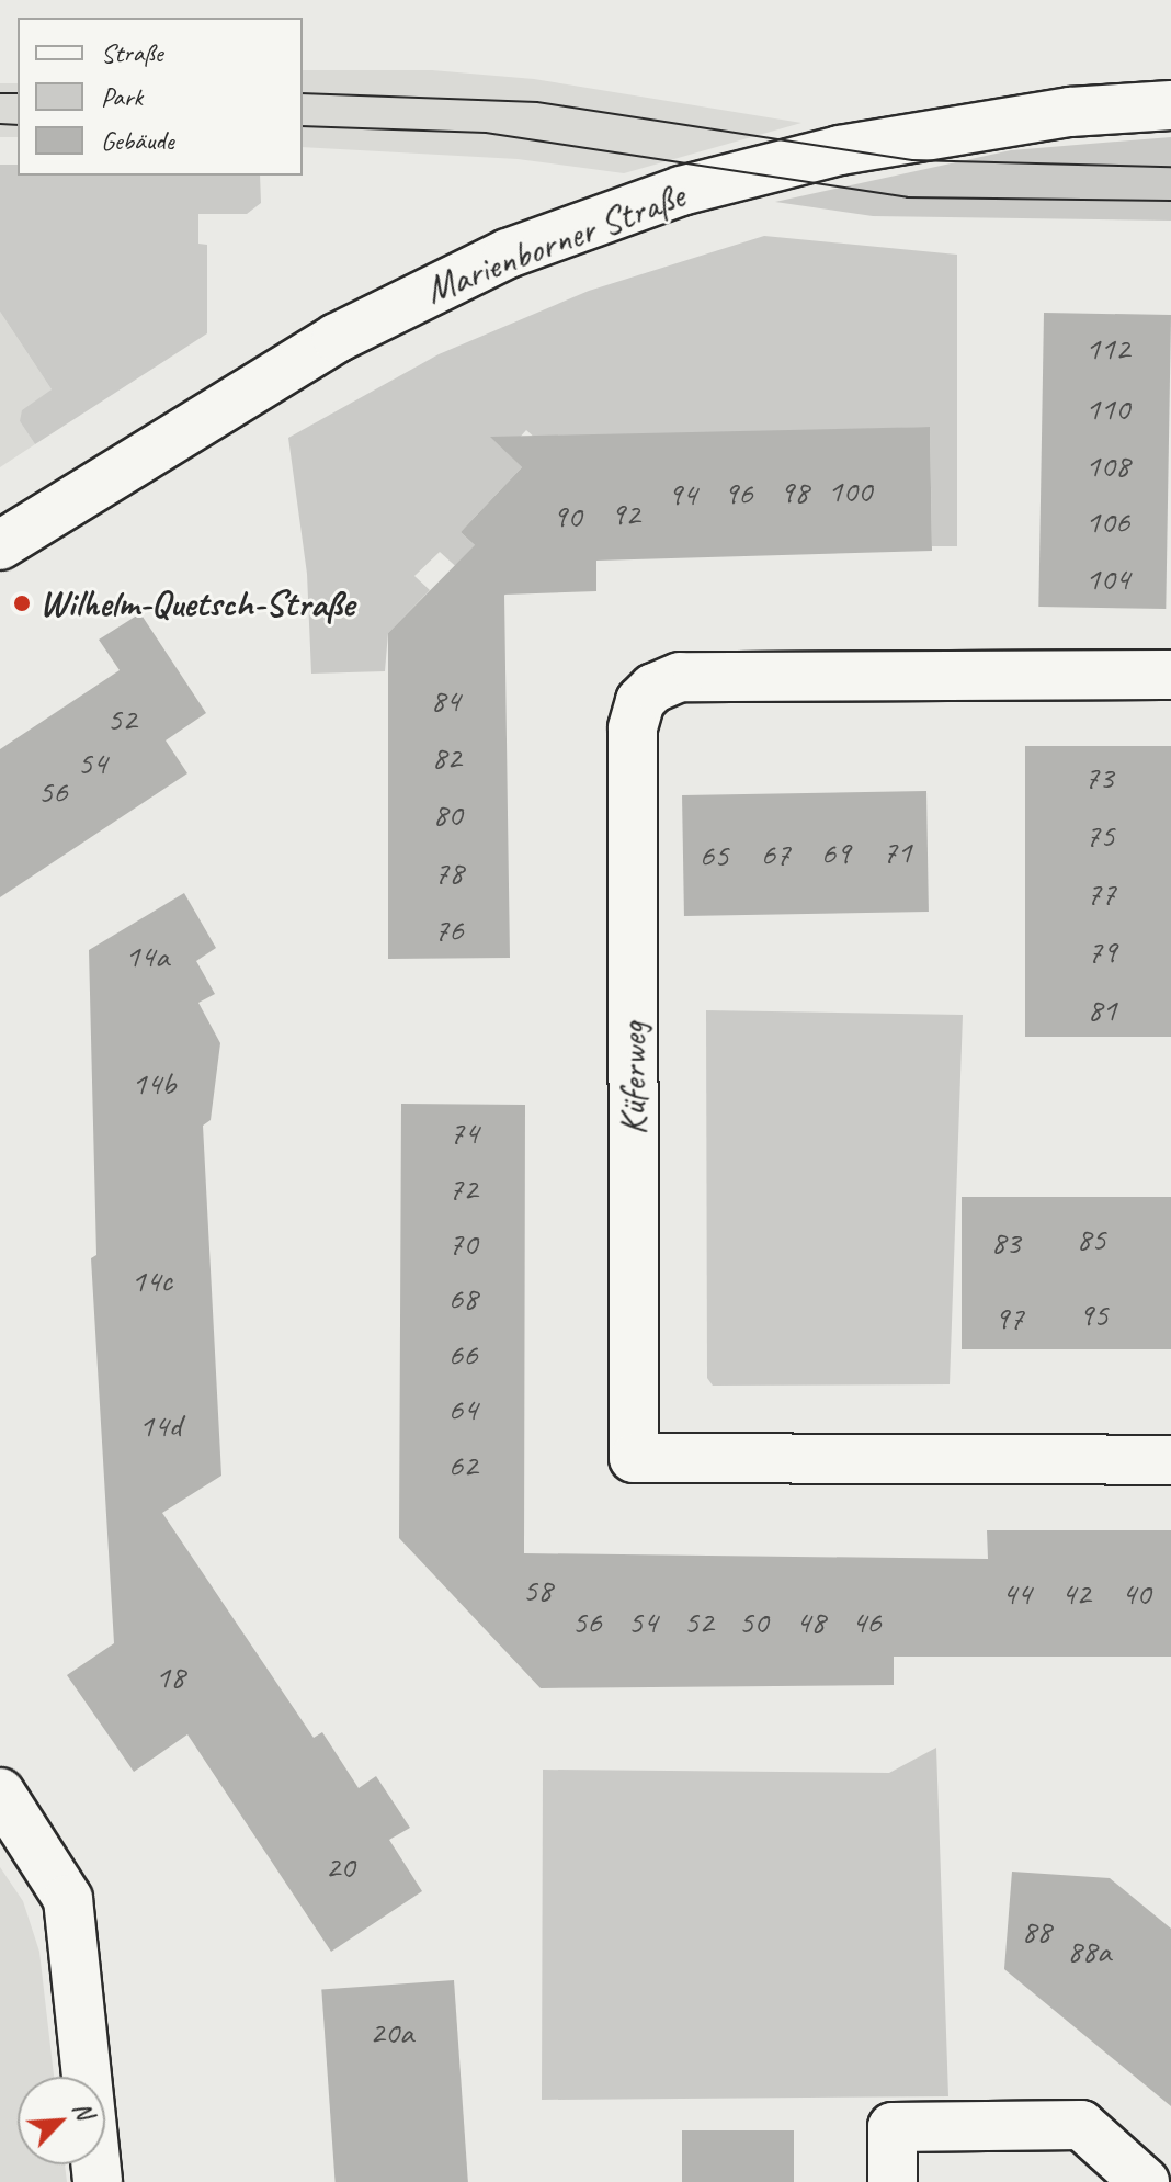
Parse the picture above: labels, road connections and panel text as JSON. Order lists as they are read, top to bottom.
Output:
{
  "streets": {
    "street": ["Marienborner Straße", "Küferweg"]
  },
  "places": ["Wilhelm-Quetsch-Straße"],
  "house_numbers": [
    "112",
    "110",
    "108",
    "100",
    "98",
    "96",
    "94",
    "92",
    "90",
    "106",
    "104",
    "84",
    "52",
    "82",
    "54",
    "73",
    "56",
    "80",
    "75",
    "71",
    "69",
    "67",
    "65",
    "78",
    "77",
    "76",
    "79",
    "14a",
    "81",
    "14b",
    "74",
    "72",
    "85",
    "83",
    "70",
    "14c",
    "68",
    "95",
    "97",
    "66",
    "64",
    "14d",
    "62",
    "58",
    "44",
    "42",
    "40",
    "56",
    "54",
    "52",
    "50",
    "48",
    "46",
    "18",
    "20",
    "88",
    "88a",
    "20a"
  ],
  "legend": ["Straße", "Park", "Gebäude"],
  "north": "top right"
}
